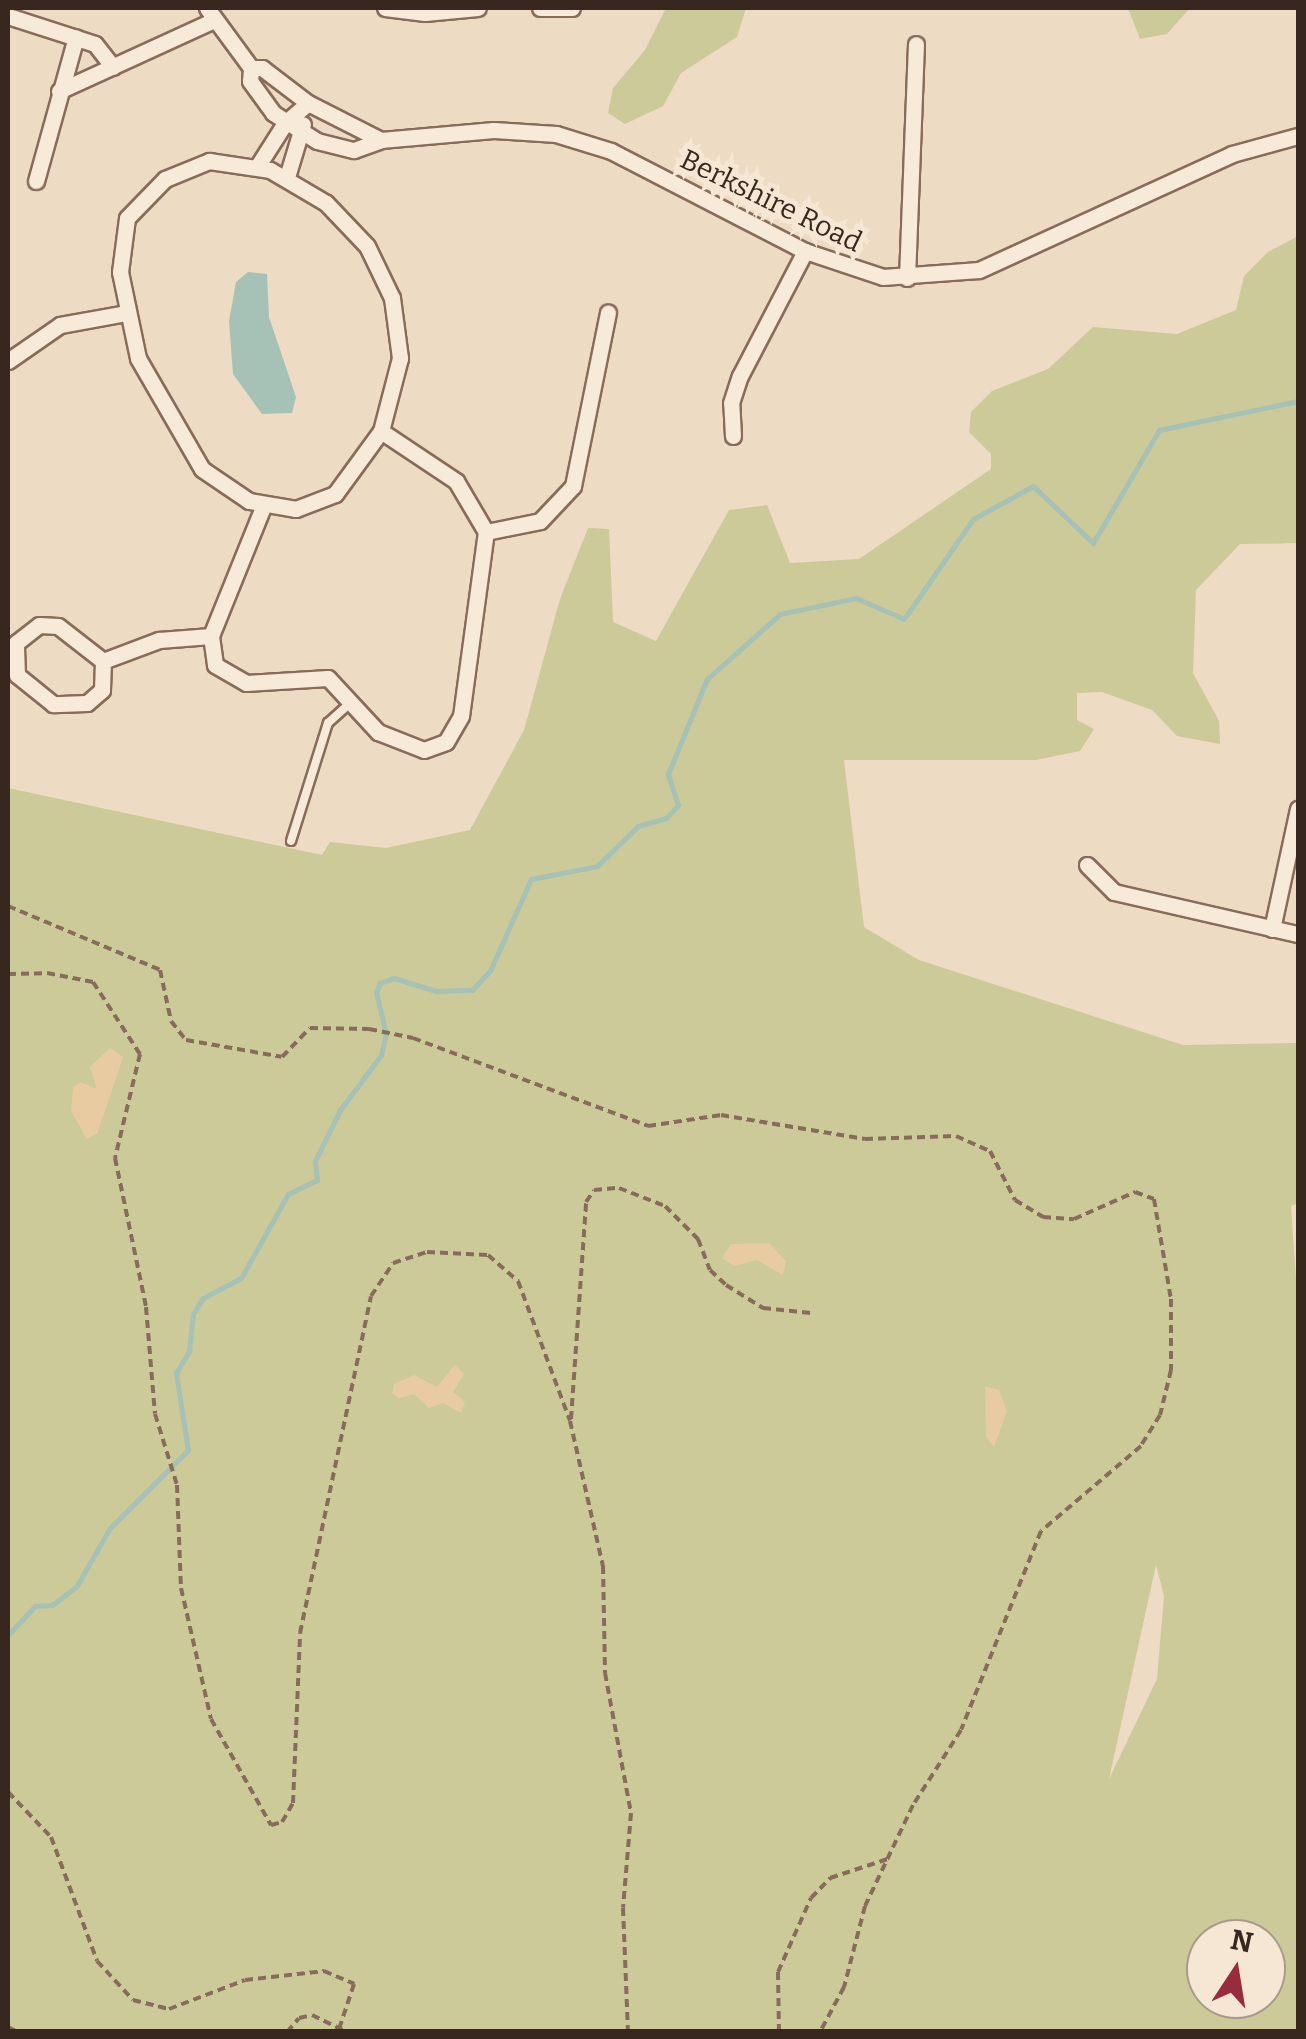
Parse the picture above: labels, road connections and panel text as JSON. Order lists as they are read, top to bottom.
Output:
{
  "streets": {
    "street": ["Berkshire Road"]
  },
  "north": "top"
}
